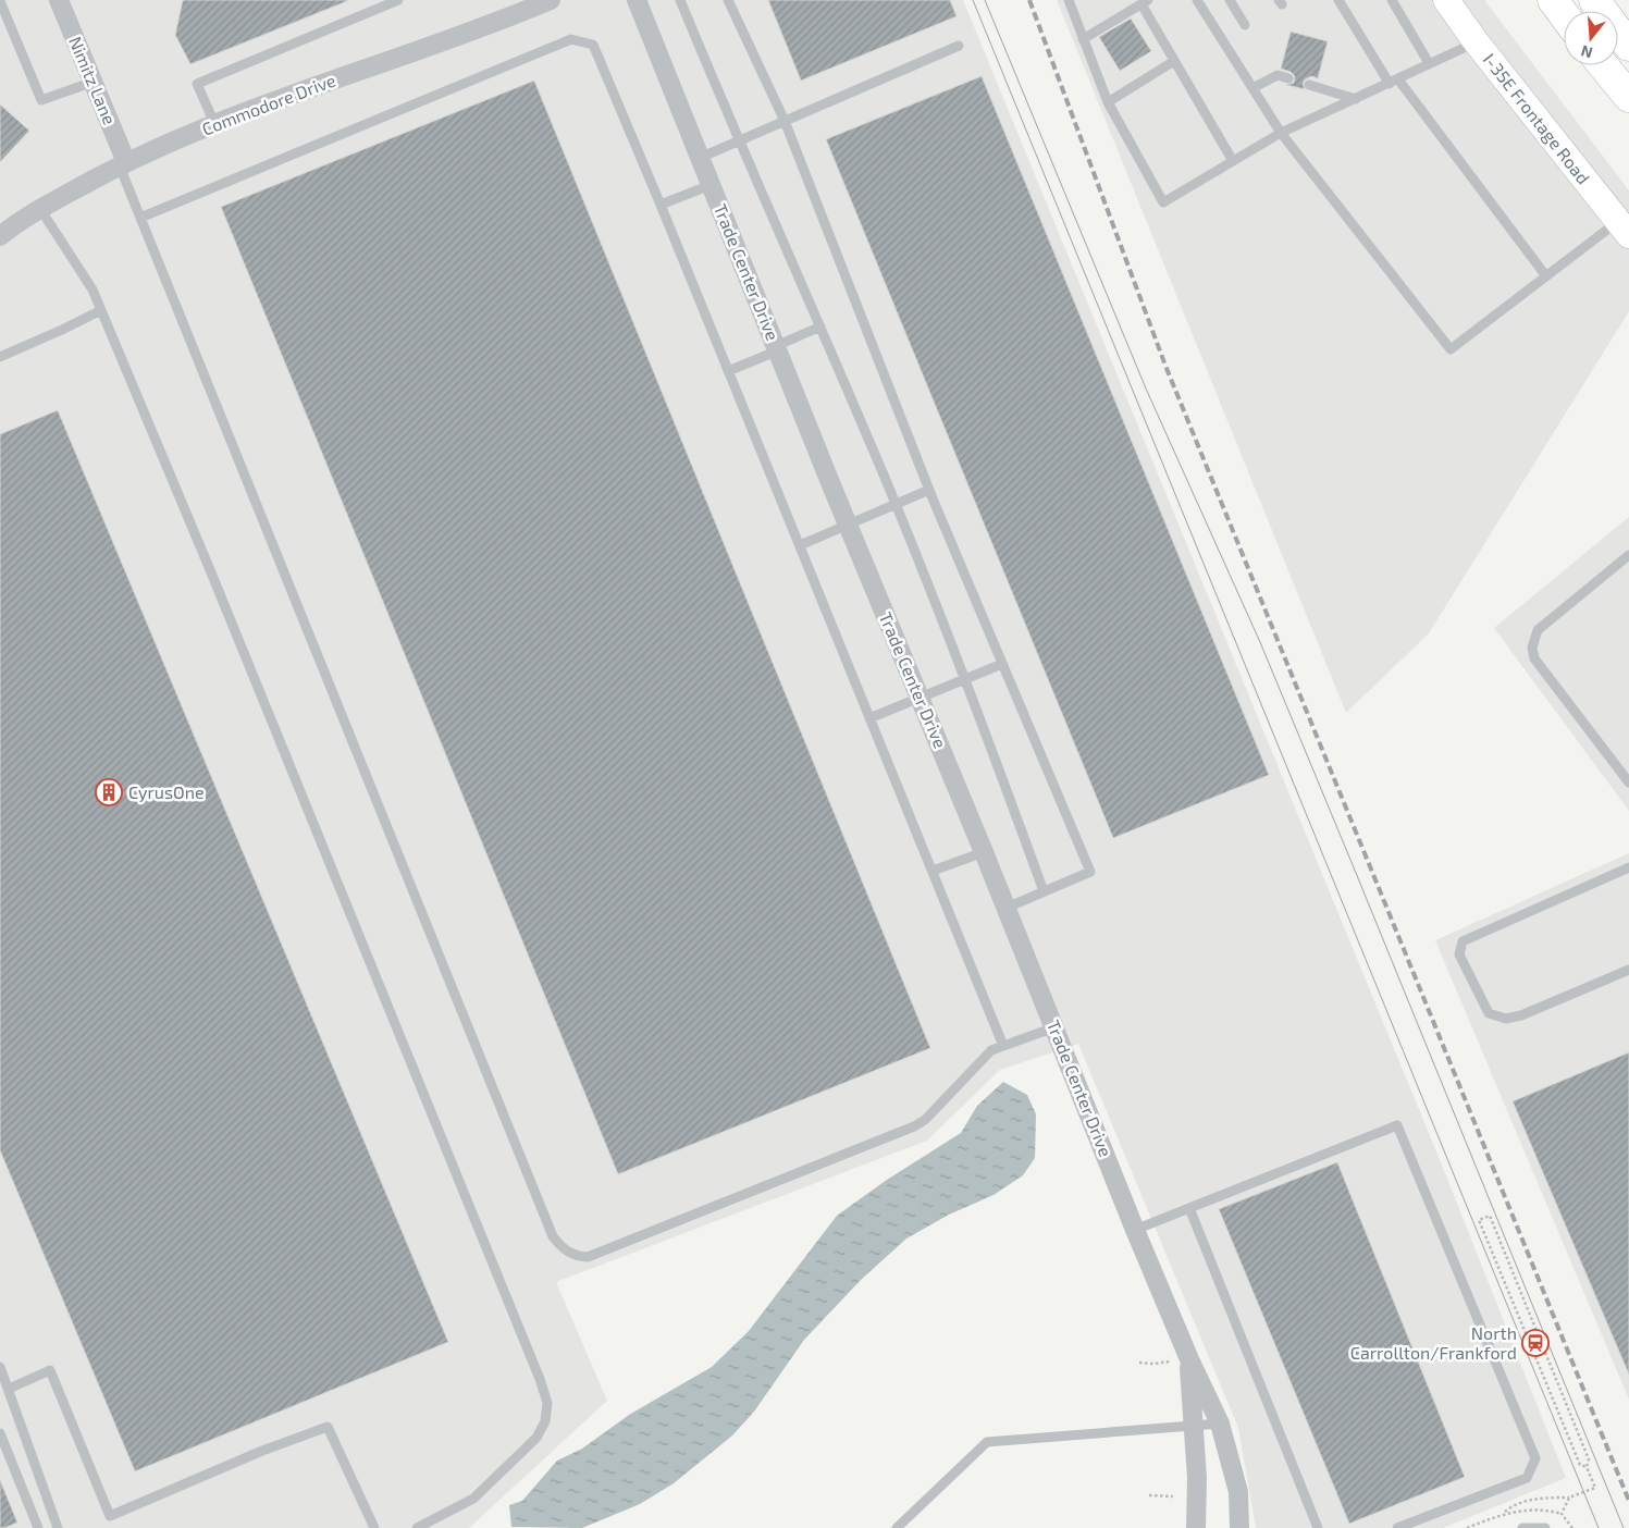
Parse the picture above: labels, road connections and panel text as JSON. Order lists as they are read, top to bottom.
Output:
{
  "streets": {
    "main road": ["I-35E Frontage Road"],
    "street": ["Nimitz Lane", "Commodore Drive", "Trade Center Drive"]
  },
  "crossings": [
    ["Nimitz Lane", "Commodore Drive"]
  ],
  "places": {
    "building": ["CyrusOne"],
    "station": ["North Carrollton/Frankford"]
  },
  "north": "bottom"
}
